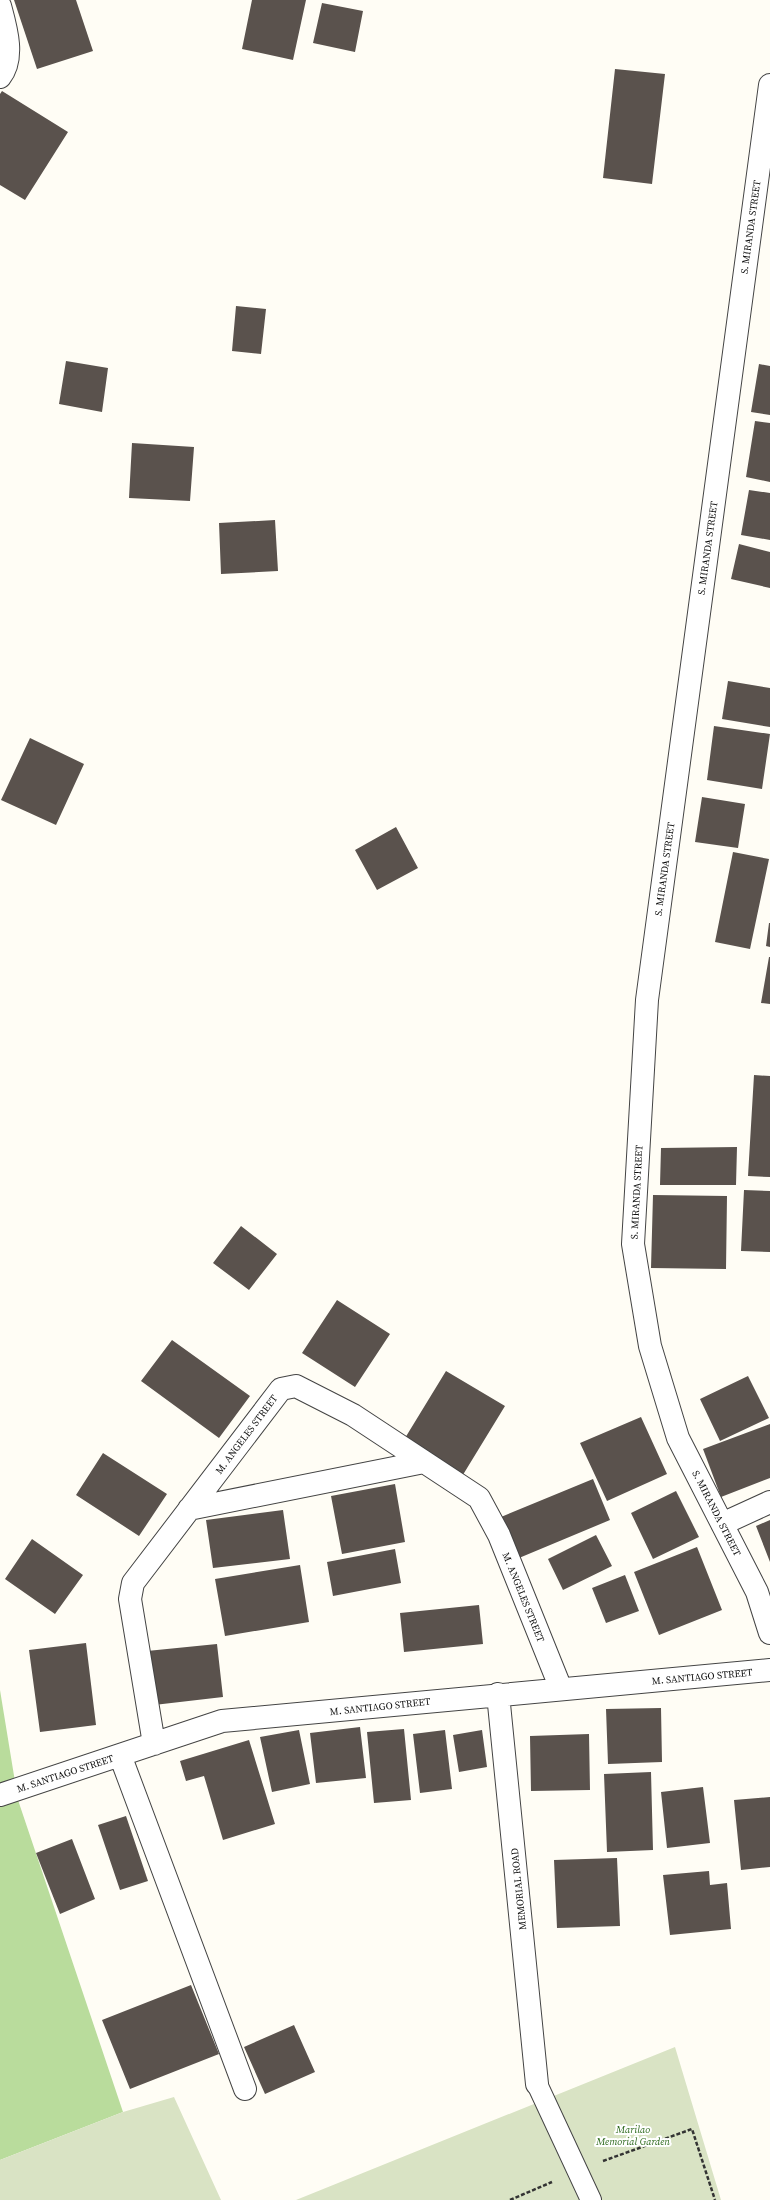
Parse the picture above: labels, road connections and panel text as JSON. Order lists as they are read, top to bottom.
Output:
{
  "streets": {
    "street": [
      "S. MIRANDA STREET",
      "M. ANGELES STREET",
      "M. SANTIAGO STREET",
      "MEMORIAL ROAD"
    ]
  },
  "crossings": [
    ["M. ANGELES STREET", "M. SANTIAGO STREET"],
    ["M. SANTIAGO STREET", "MEMORIAL ROAD"]
  ],
  "parks": ["Marilao Memorial Garden"]
}
